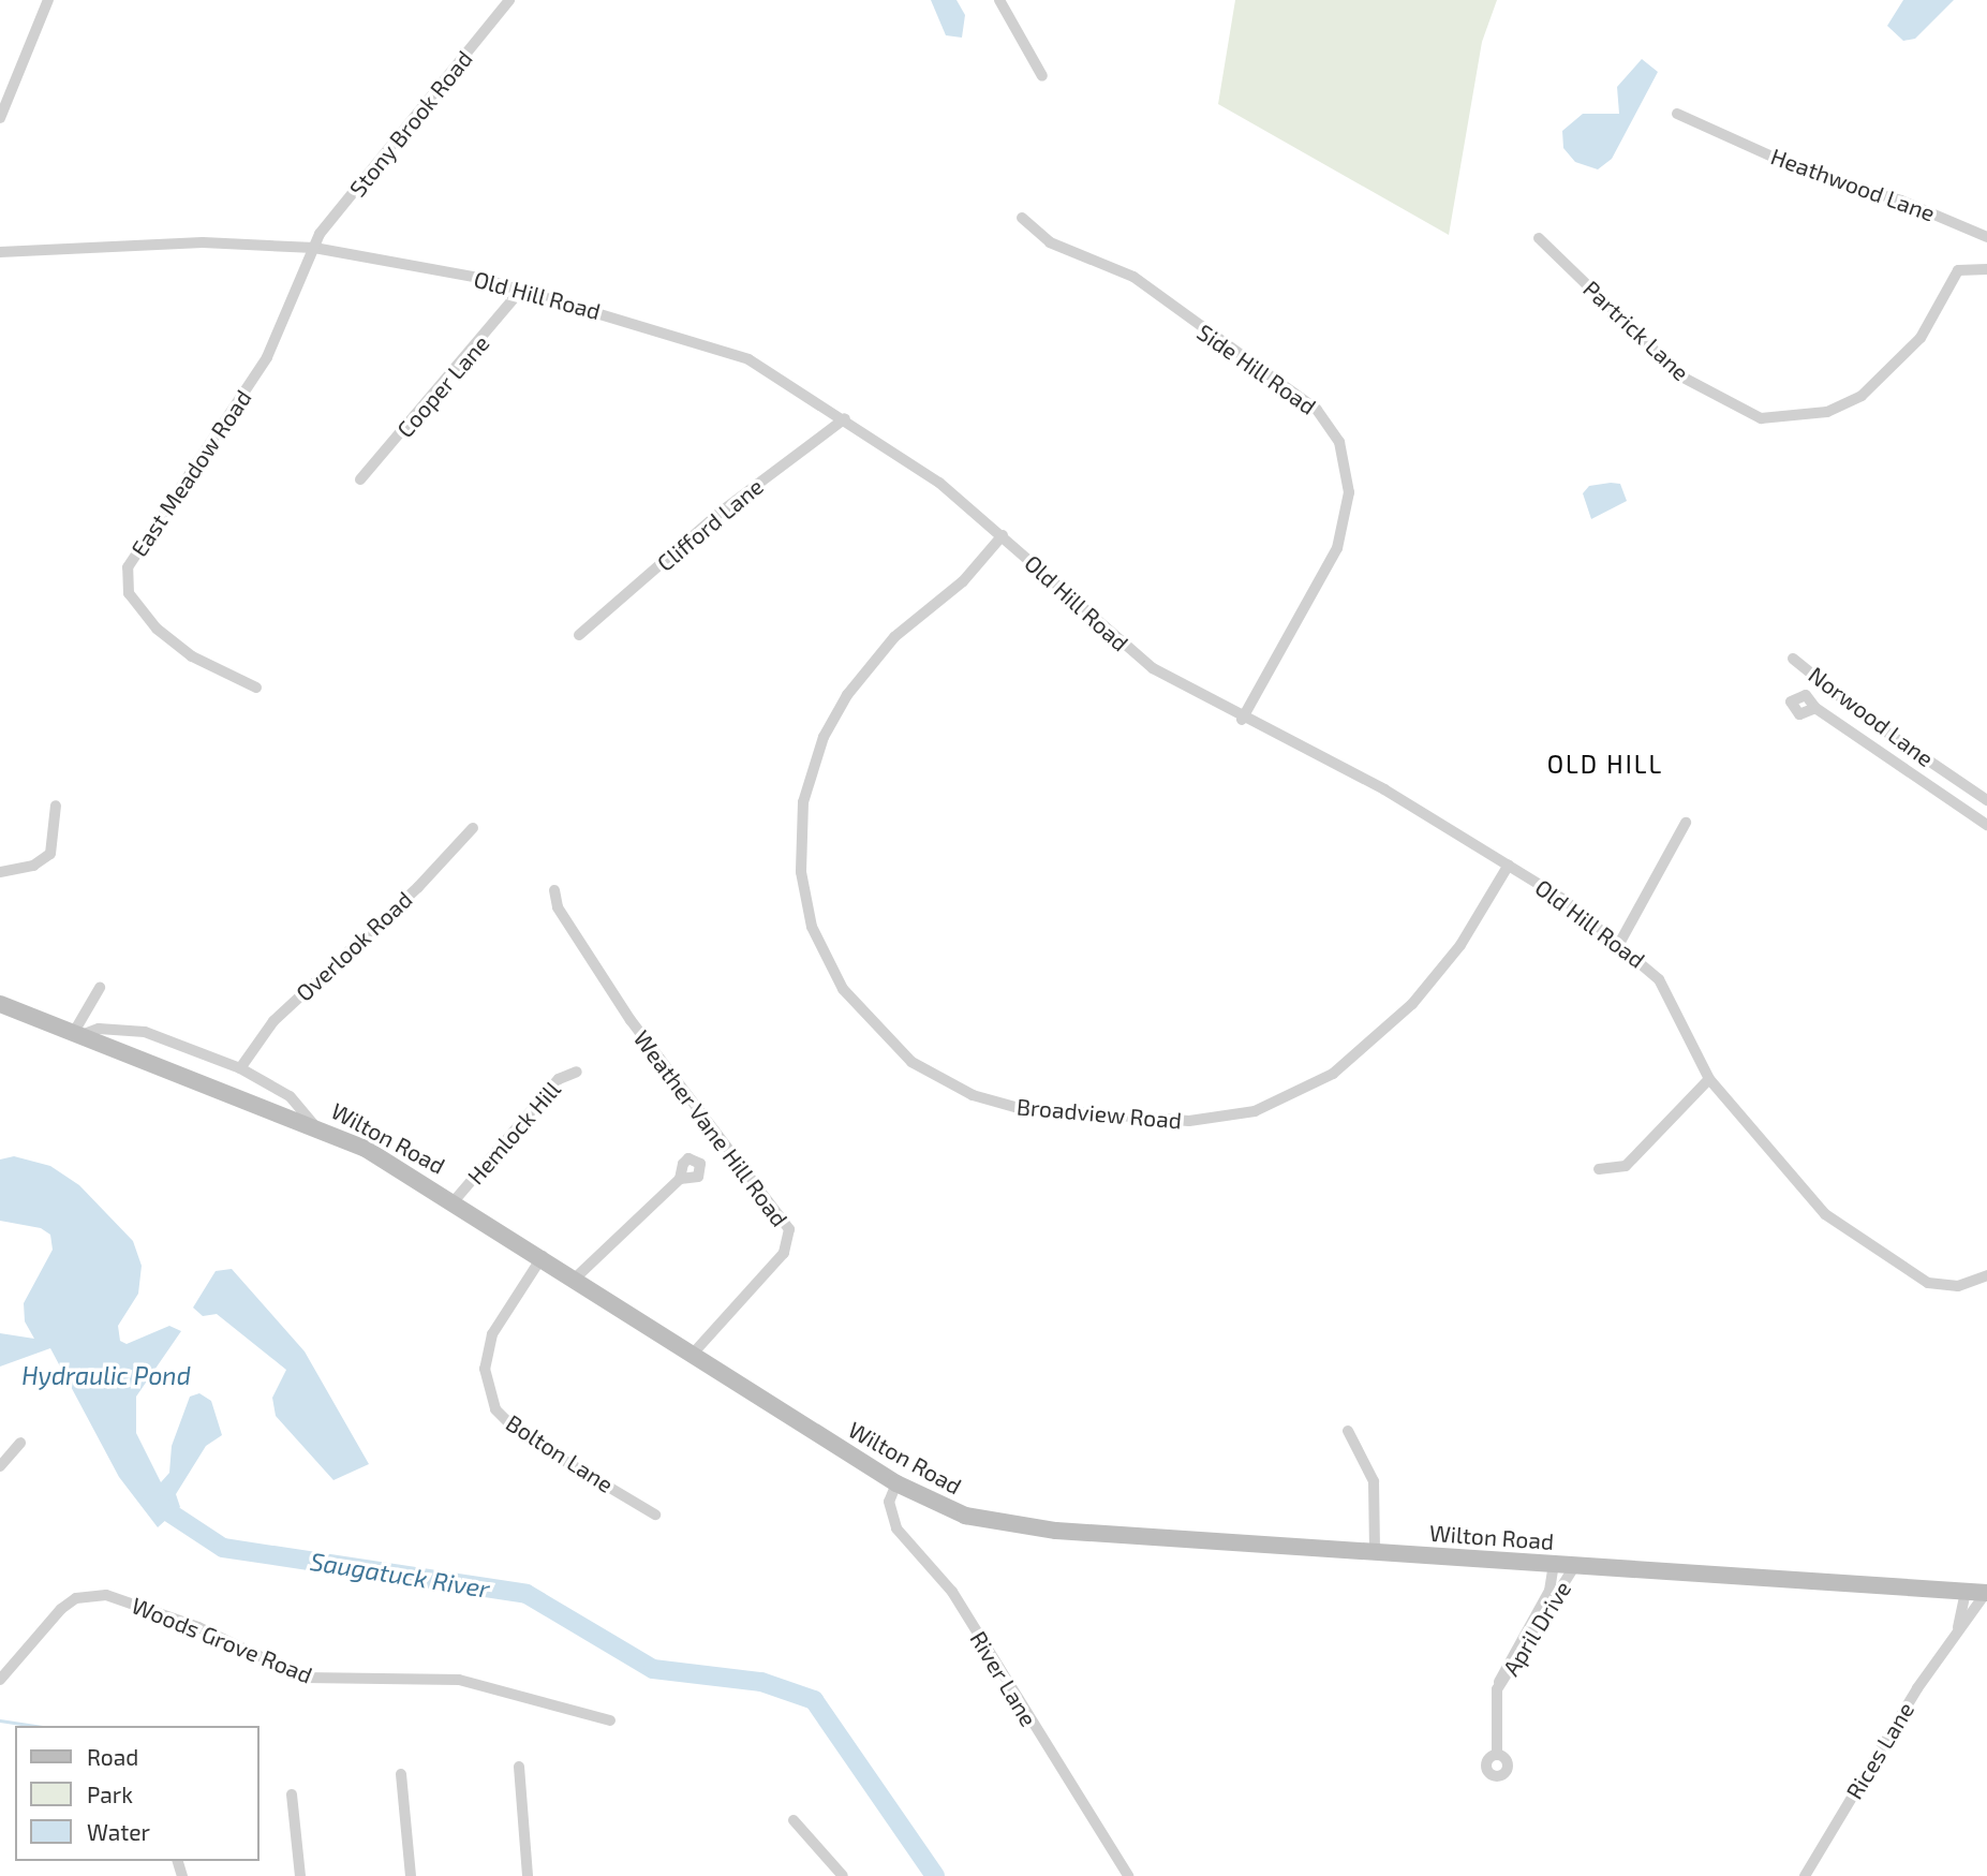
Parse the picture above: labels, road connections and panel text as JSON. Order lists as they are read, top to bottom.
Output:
{
  "streets": {
    "main road": ["Wilton Road"],
    "street": [
      "Stony Brook Road",
      "Heathwood Lane",
      "Old Hill Road",
      "Partrick Lane",
      "Side Hill Road",
      "Cooper Lane",
      "East Meadow Road",
      "Clifford Lane",
      "Norwood Lane",
      "Overlook Road",
      "Broadview Road",
      "Weather Vane Hill Road",
      "Hemlock Hill",
      "Bolton Lane",
      "April Drive",
      "Woods Grove Road",
      "River Lane",
      "Rices Lane"
    ]
  },
  "crossings": [
    ["Stony Brook Road", "Old Hill Road"],
    ["Stony Brook Road", "East Meadow Road"],
    ["Old Hill Road", "Side Hill Road"],
    ["Old Hill Road", "Cooper Lane"],
    ["Old Hill Road", "East Meadow Road"],
    ["Old Hill Road", "Clifford Lane"],
    ["Old Hill Road", "Broadview Road"],
    ["Weather Vane Hill Road", "Wilton Road"],
    ["Hemlock Hill", "Wilton Road"],
    ["Wilton Road", "Bolton Lane"],
    ["Wilton Road", "April Drive"],
    ["Wilton Road", "River Lane"],
    ["Wilton Road", "Rices Lane"]
  ],
  "districts": ["OLD HILL"],
  "water": ["Hydraulic Pond", "Saugatuck River"],
  "legend": ["Road", "Park", "Water"]
}
